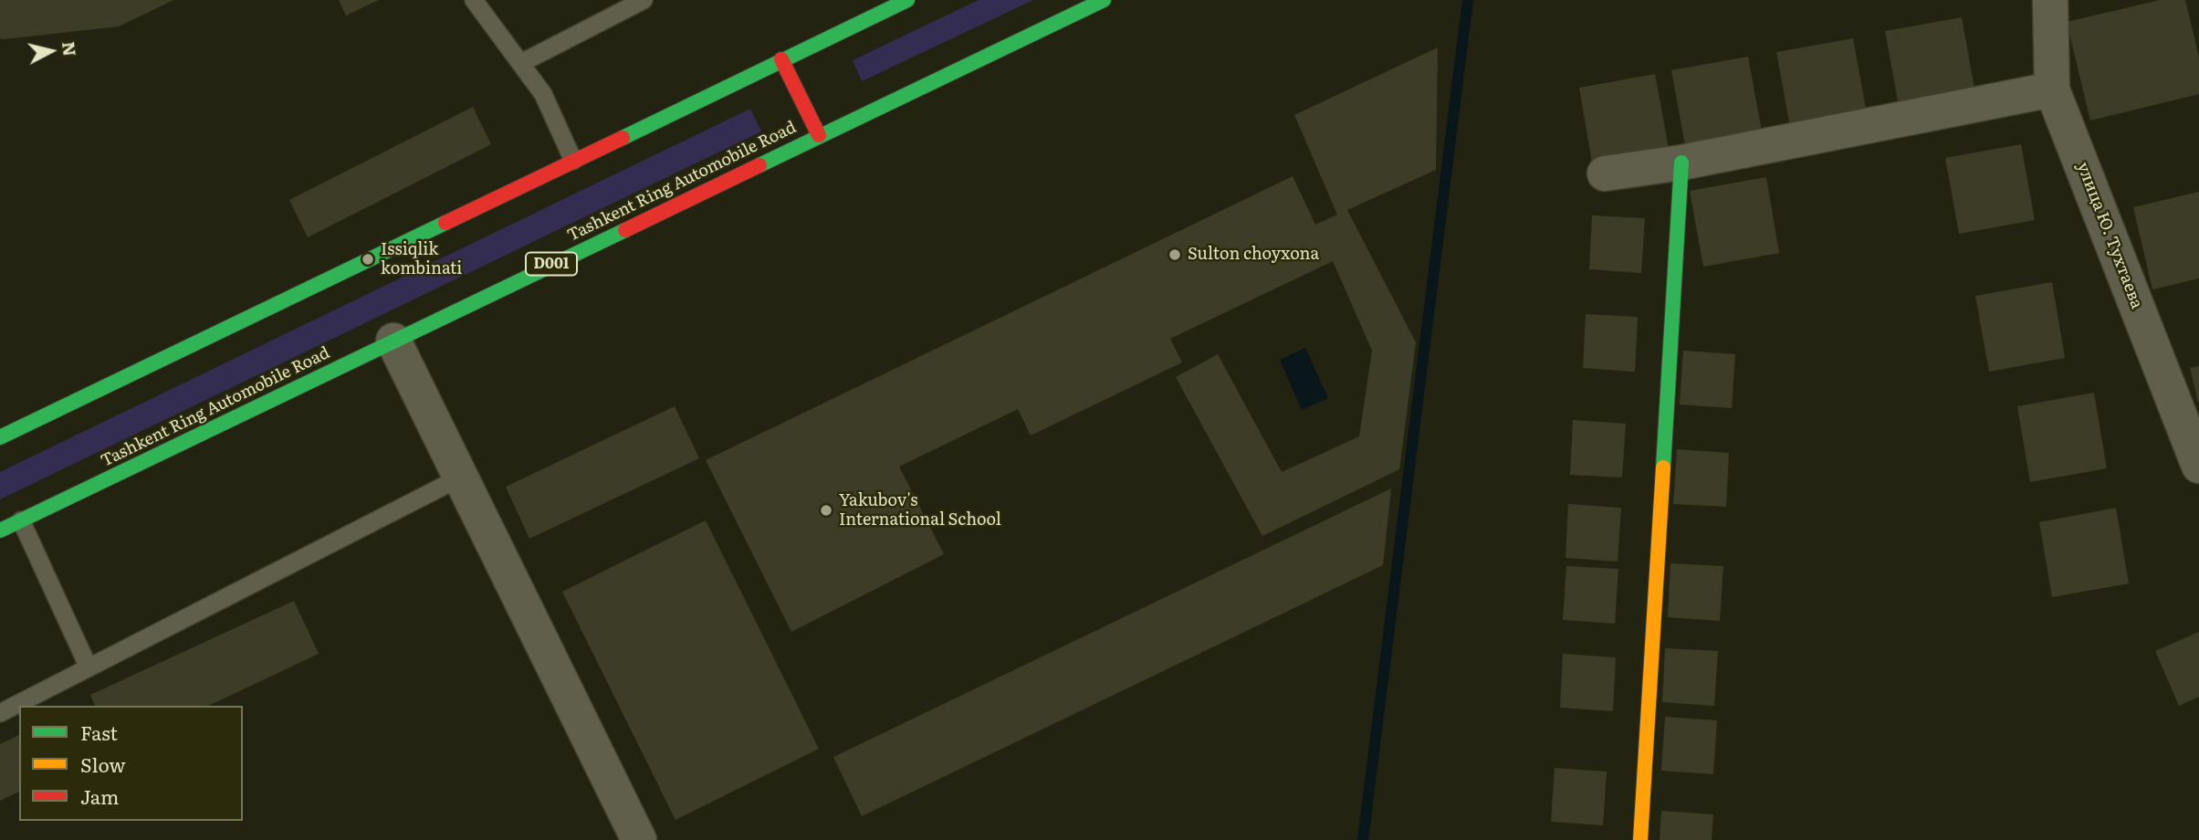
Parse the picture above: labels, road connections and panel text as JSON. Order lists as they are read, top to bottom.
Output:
{
  "streets": {
    "main road": ["Tashkent Ring Automobile Road", "D001"],
    "street": ["улица Ю. Тухтаева"]
  },
  "places": ["Sulton choyxona", "Issiqlik kombinati", "Yakubov's International School"],
  "legend": ["Fast", "Slow", "Jam"],
  "north": "right"
}
